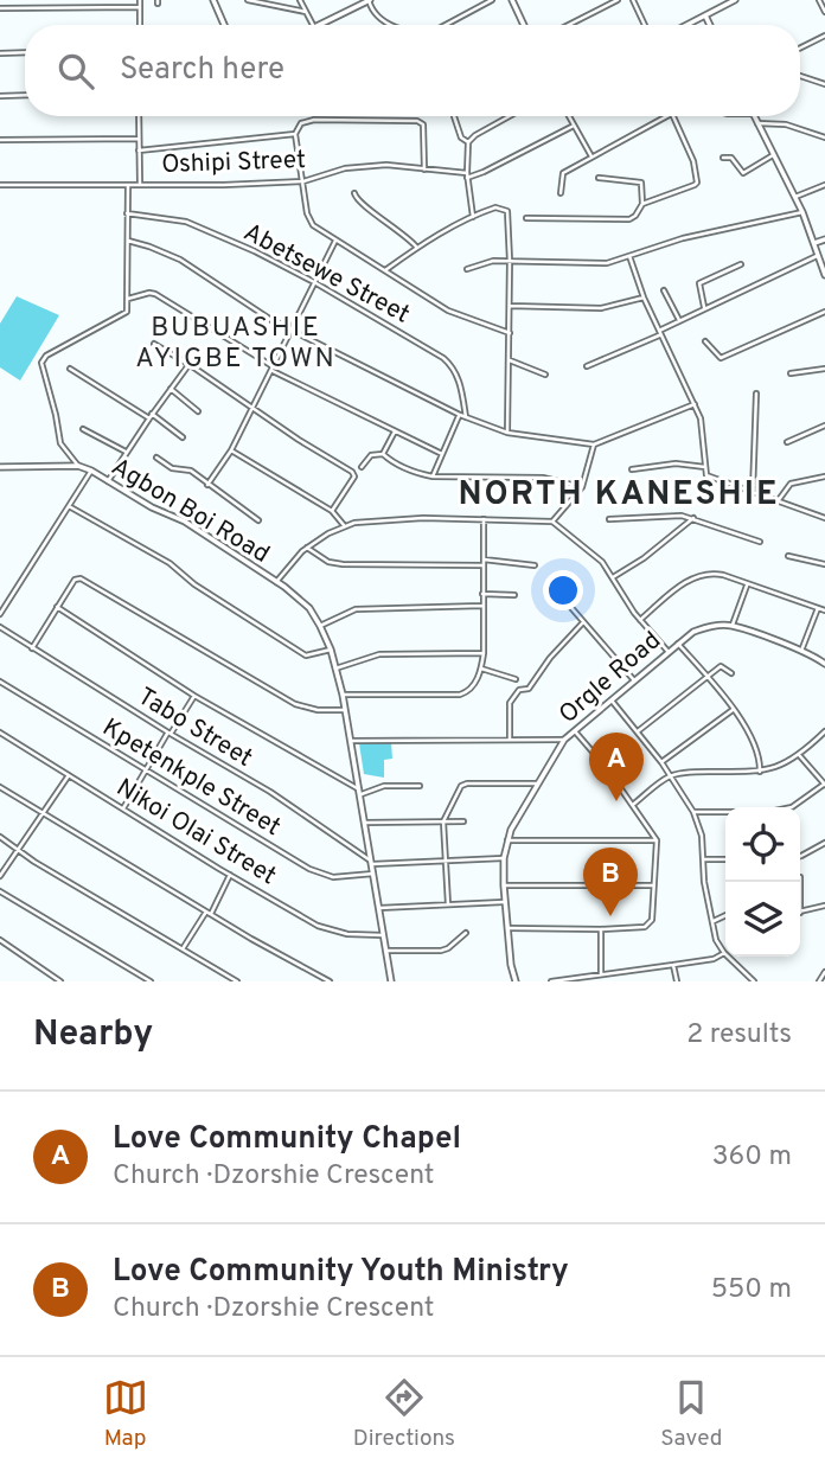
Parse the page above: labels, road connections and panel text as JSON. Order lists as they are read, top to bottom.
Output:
{
  "streets": {
    "street": [
      "Oshipi Street",
      "Abetsewe Street",
      "Agbon Boi Road",
      "Orgle Road",
      "Tabo Street",
      "Kpetenkple Street",
      "Nikoi Olai Street"
    ]
  },
  "crossings": [
    ["Agbon Boi Road", "Tabo Street"],
    ["Agbon Boi Road", "Kpetenkple Street"],
    ["Agbon Boi Road", "Nikoi Olai Street"]
  ],
  "districts": ["BUBUASHIE AYIGBE TOWN", "NORTH KANESHIE"],
  "page": {
    "search": "Search here",
    "pins": ["A", "B"],
    "heading": ["Nearby", "2 results"],
    "list": [
      {
        "mark": "A",
        "name": "Love Community Chapel",
        "note": "Church · Dzorshie Crescent",
        "value": "360 m"
      },
      {
        "mark": "B",
        "name": "Love Community Youth Ministry",
        "note": "Church · Dzorshie Crescent",
        "value": "550 m"
      }
    ],
    "nav": ["Map", "Directions", "Saved"]
  }
}
